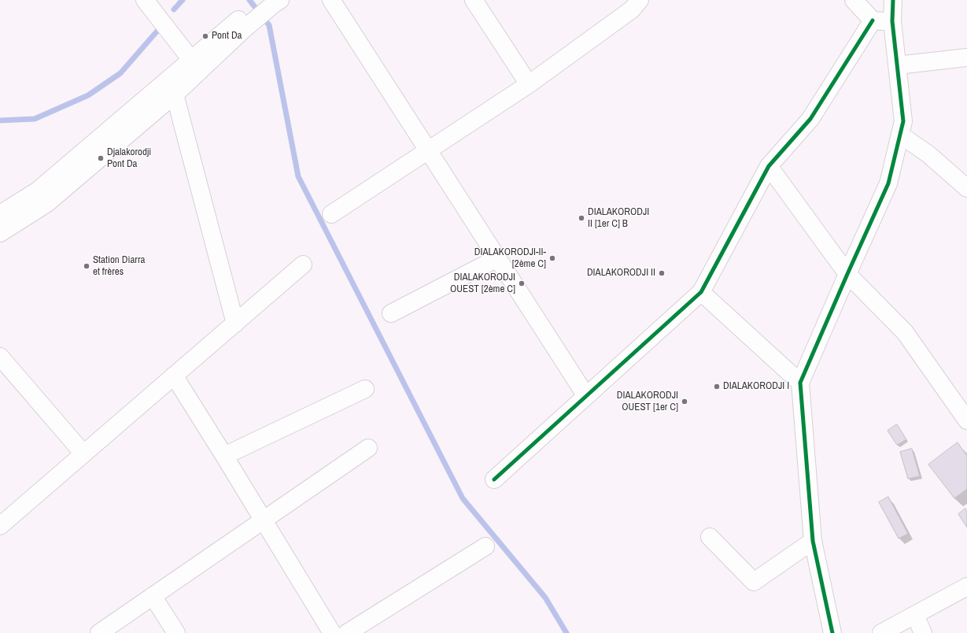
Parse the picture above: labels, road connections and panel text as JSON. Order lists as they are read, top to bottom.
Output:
{
  "places": [
    "Pont Da",
    "Djalakorodji Pont Da",
    "DIALAKORODJI II [1er C] B",
    "DIALAKORODJI-II- [2ème C]",
    "Station Diarra et frères",
    "DIALAKORODJI II",
    "DIALAKORODJI OUEST [2ème C]",
    "DIALAKORODJI I",
    "DIALAKORODJI OUEST [1er C]"
  ]
}
